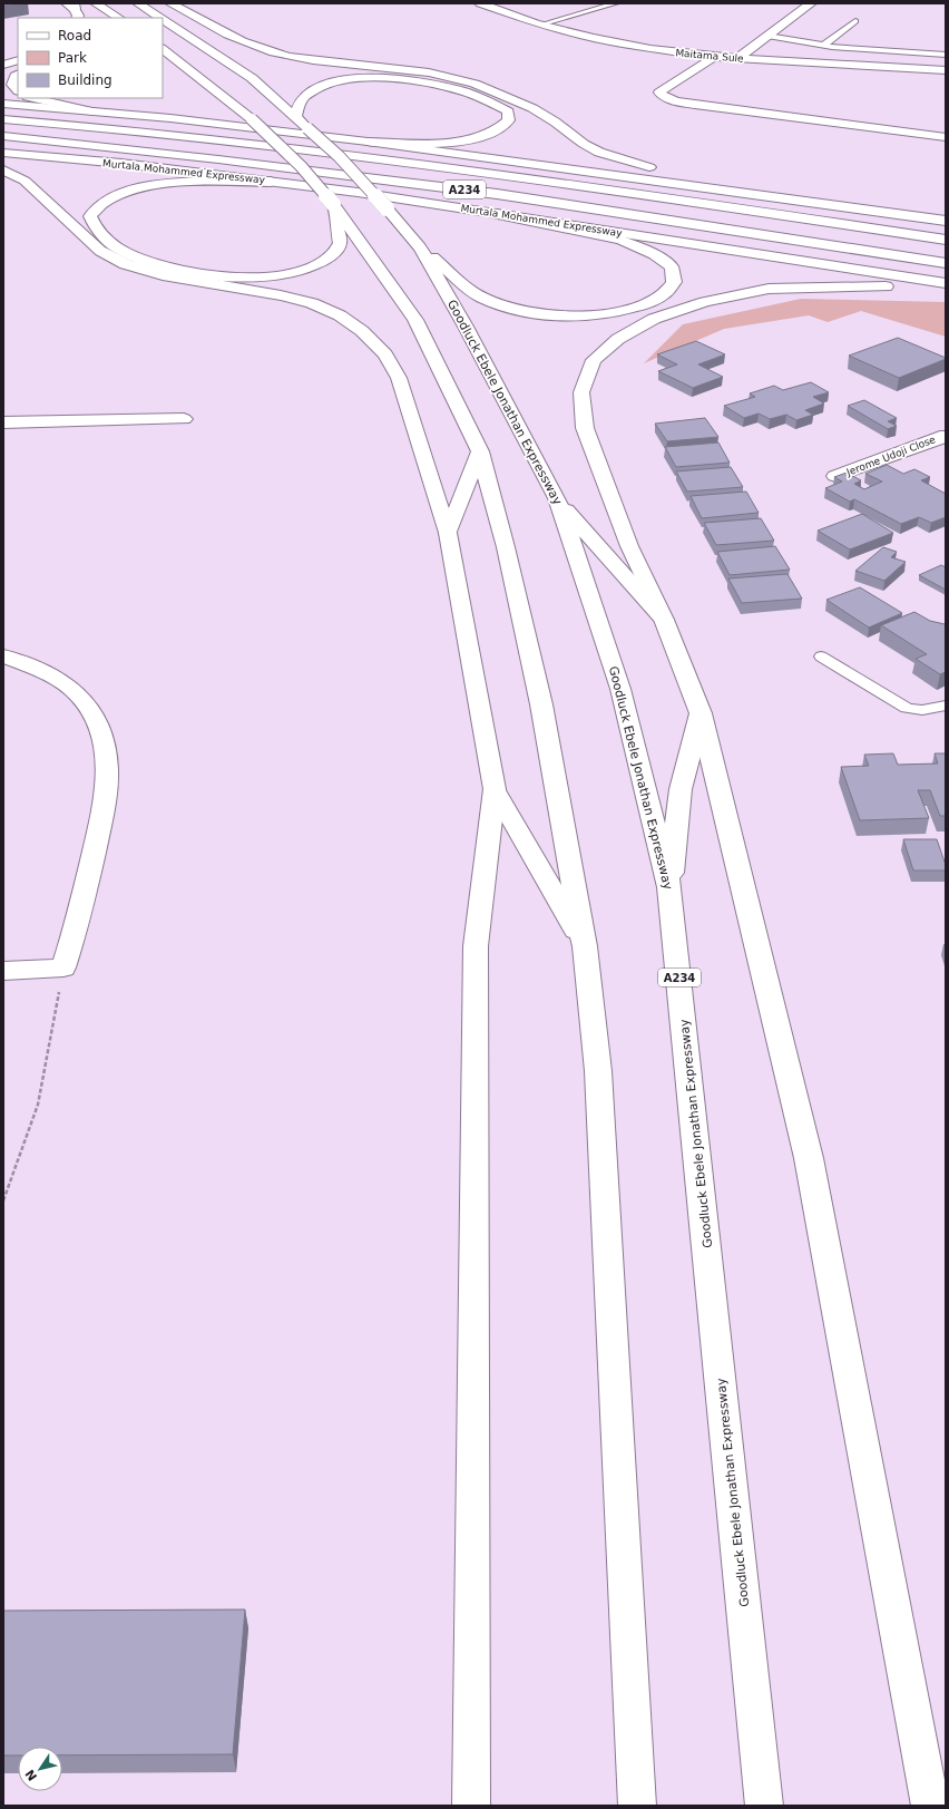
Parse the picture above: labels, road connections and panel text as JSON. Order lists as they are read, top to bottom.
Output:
{
  "streets": {
    "main road": [
      "Maitama Sule",
      "Murtala Mohammed Expressway",
      "A234",
      "Goodluck Ebele Jonathan Expressway",
      "Jerome Udoji Close"
    ]
  },
  "crossings": [
    ["A234", "Goodluck Ebele Jonathan Expressway"]
  ],
  "legend": ["Road", "Park", "Building"],
  "north": "bottom left"
}
